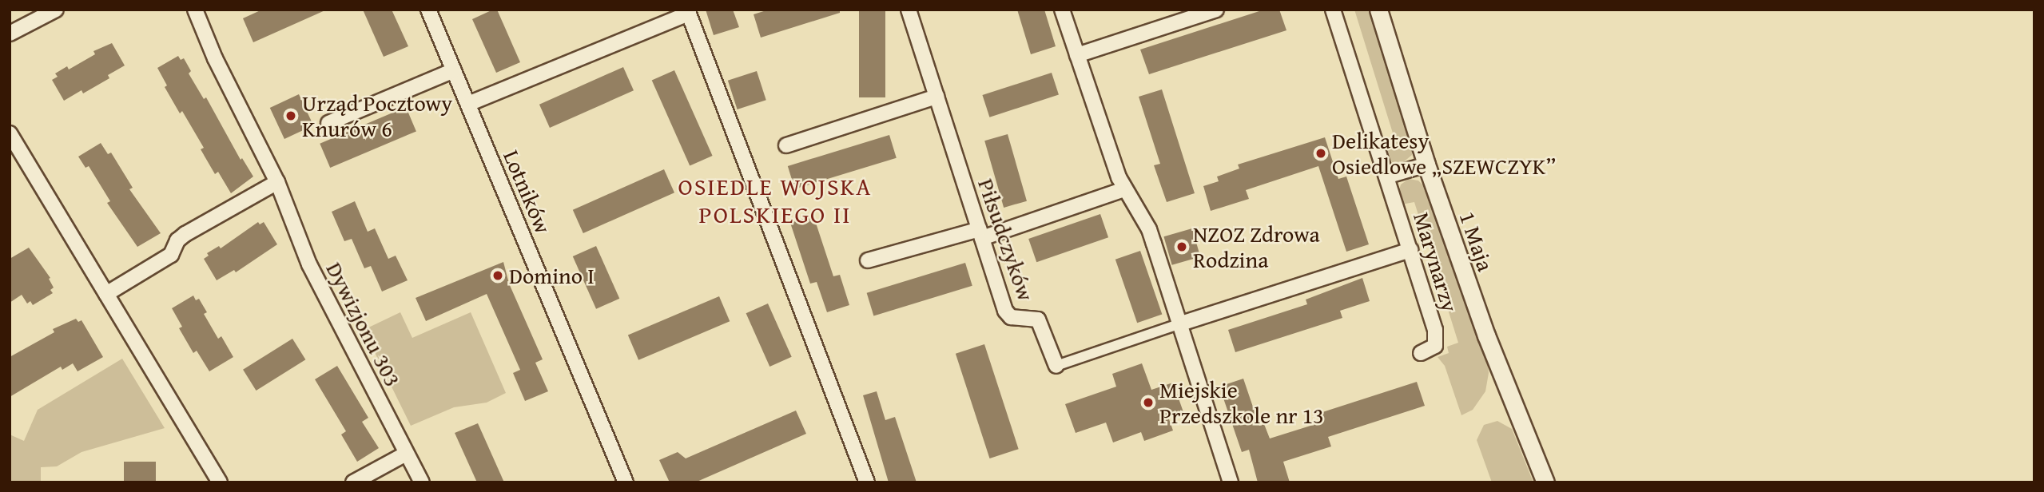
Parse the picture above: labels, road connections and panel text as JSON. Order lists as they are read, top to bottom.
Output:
{
  "streets": {
    "street": [
      "Lotników",
      "Piłsudczyków",
      "1 Maja",
      "Marynarzy",
      "Dywizjonu 303"
    ]
  },
  "districts": ["OSIEDLE WOJSKA POLSKIEGO II"],
  "places": [
    "Urząd Pocztowy Knurów 6",
    "Delikatesy Osiedlowe „SZEWCZYK”",
    "NZOZ Zdrowa Rodzina",
    "Domino I",
    "Miejskie Przedszkole nr 13"
  ]
}
